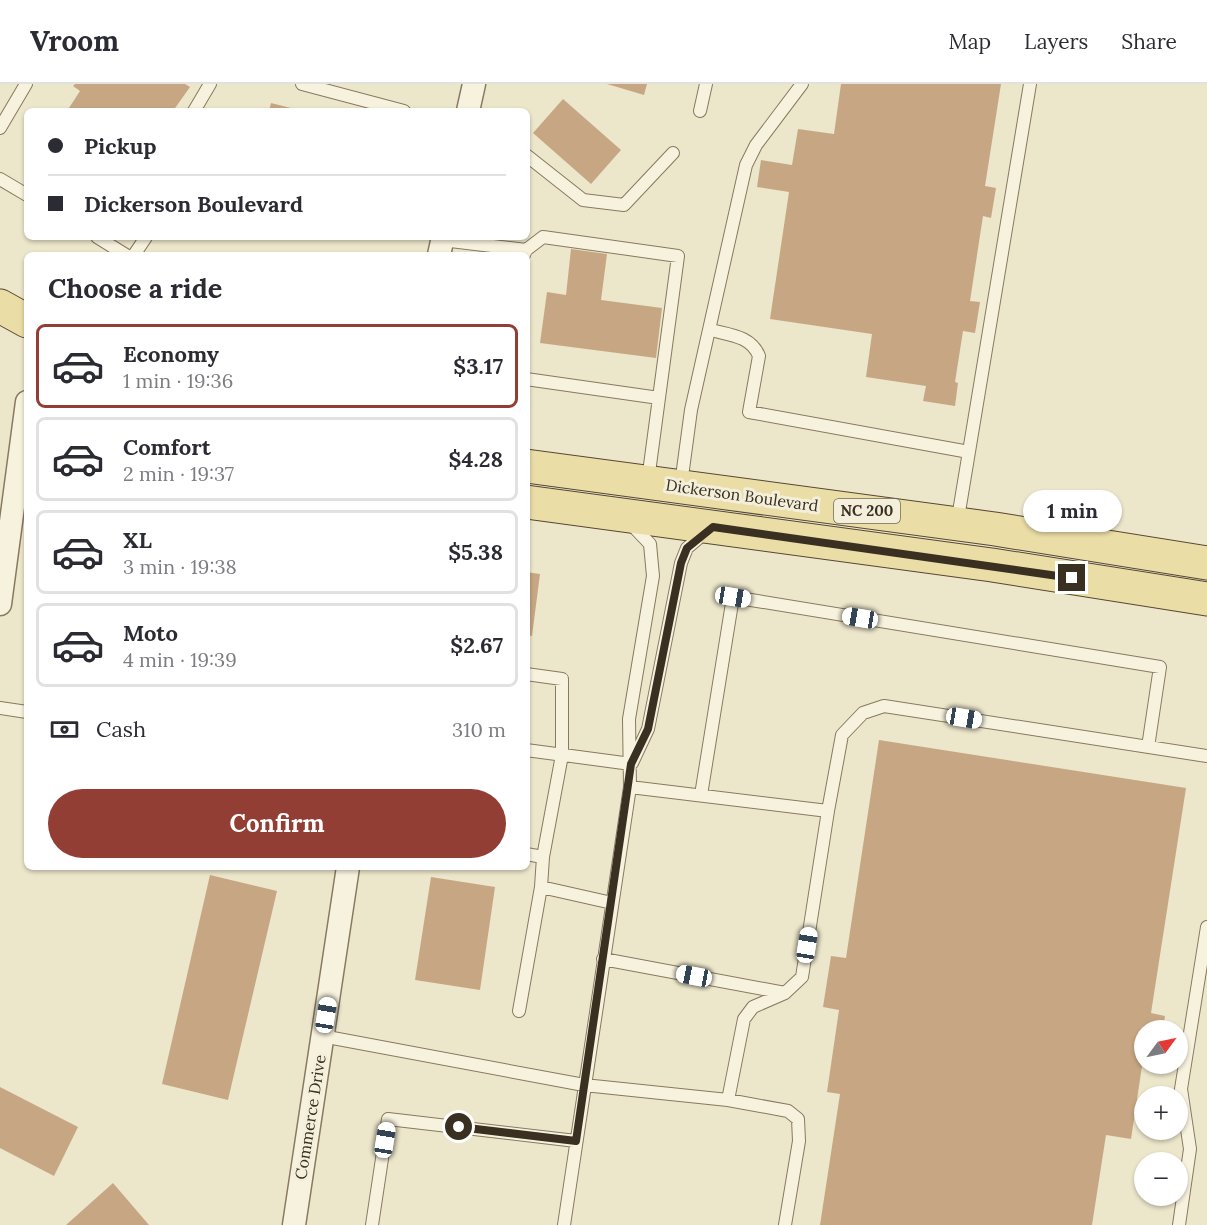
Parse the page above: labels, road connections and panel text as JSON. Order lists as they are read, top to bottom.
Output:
{
  "streets": {
    "main road": ["Dickerson Boulevard", "NC 200"],
    "street": ["Commerce Drive"]
  },
  "north": "top right",
  "page": {
    "header": "Vroom",
    "nav": ["Map", "Layers", "Share"],
    "banner": ["Pickup", "Dickerson Boulevard"],
    "heading": "Choose a ride",
    "list": [
      {
        "name": "Economy",
        "note": "1 min · 19:36",
        "value": "$3.17"
      },
      {
        "name": "Comfort",
        "note": "2 min · 19:37",
        "value": "$4.28"
      },
      {
        "name": "XL",
        "note": "3 min · 19:38",
        "value": "$5.38"
      },
      {
        "name": "Moto",
        "note": "4 min · 19:39",
        "value": "$2.67"
      }
    ],
    "bubble": "1 min",
    "pay": ["Cash", "310 m"],
    "buttons": "Confirm",
    "map_buttons": ["+", "−"]
  }
}
